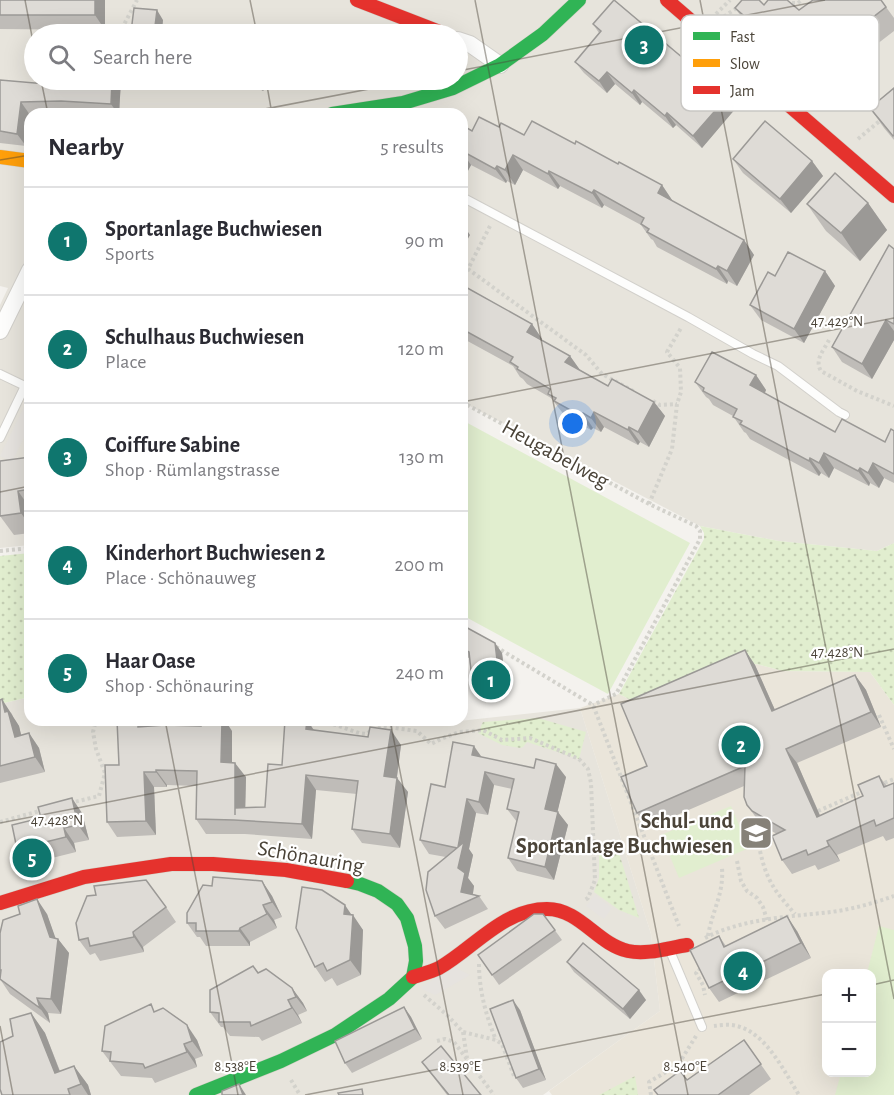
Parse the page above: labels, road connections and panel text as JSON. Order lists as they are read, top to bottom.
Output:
{
  "streets": {
    "street": ["Schönauring"],
    "path": ["Heugabelweg"]
  },
  "places": {
    "school or university": ["Schul- und Sportanlage Buchwiesen"]
  },
  "legend": ["Fast", "Slow", "Jam"],
  "page": {
    "pins": [
      "3",
      "1",
      "2",
      "5",
      "4"
    ],
    "search": "Search here",
    "heading": ["Nearby", "5 results"],
    "list": [
      {
        "mark": "1",
        "name": "Sportanlage Buchwiesen",
        "note": "Sports",
        "value": "90 m"
      },
      {
        "mark": "2",
        "name": "Schulhaus Buchwiesen",
        "note": "Place",
        "value": "120 m"
      },
      {
        "mark": "3",
        "name": "Coiffure Sabine",
        "note": "Shop · Rümlangstrasse",
        "value": "130 m"
      },
      {
        "mark": "4",
        "name": "Kinderhort Buchwiesen 2",
        "note": "Place · Schönauweg",
        "value": "200 m"
      },
      {
        "mark": "5",
        "name": "Haar Oase",
        "note": "Shop · Schönauring",
        "value": "240 m"
      }
    ],
    "map_buttons": ["+", "−"]
  },
  "coordinates": [
    "47.429°N",
    "47.428°N",
    "8.538°E",
    "8.539°E",
    "8.540°E"
  ]
}
